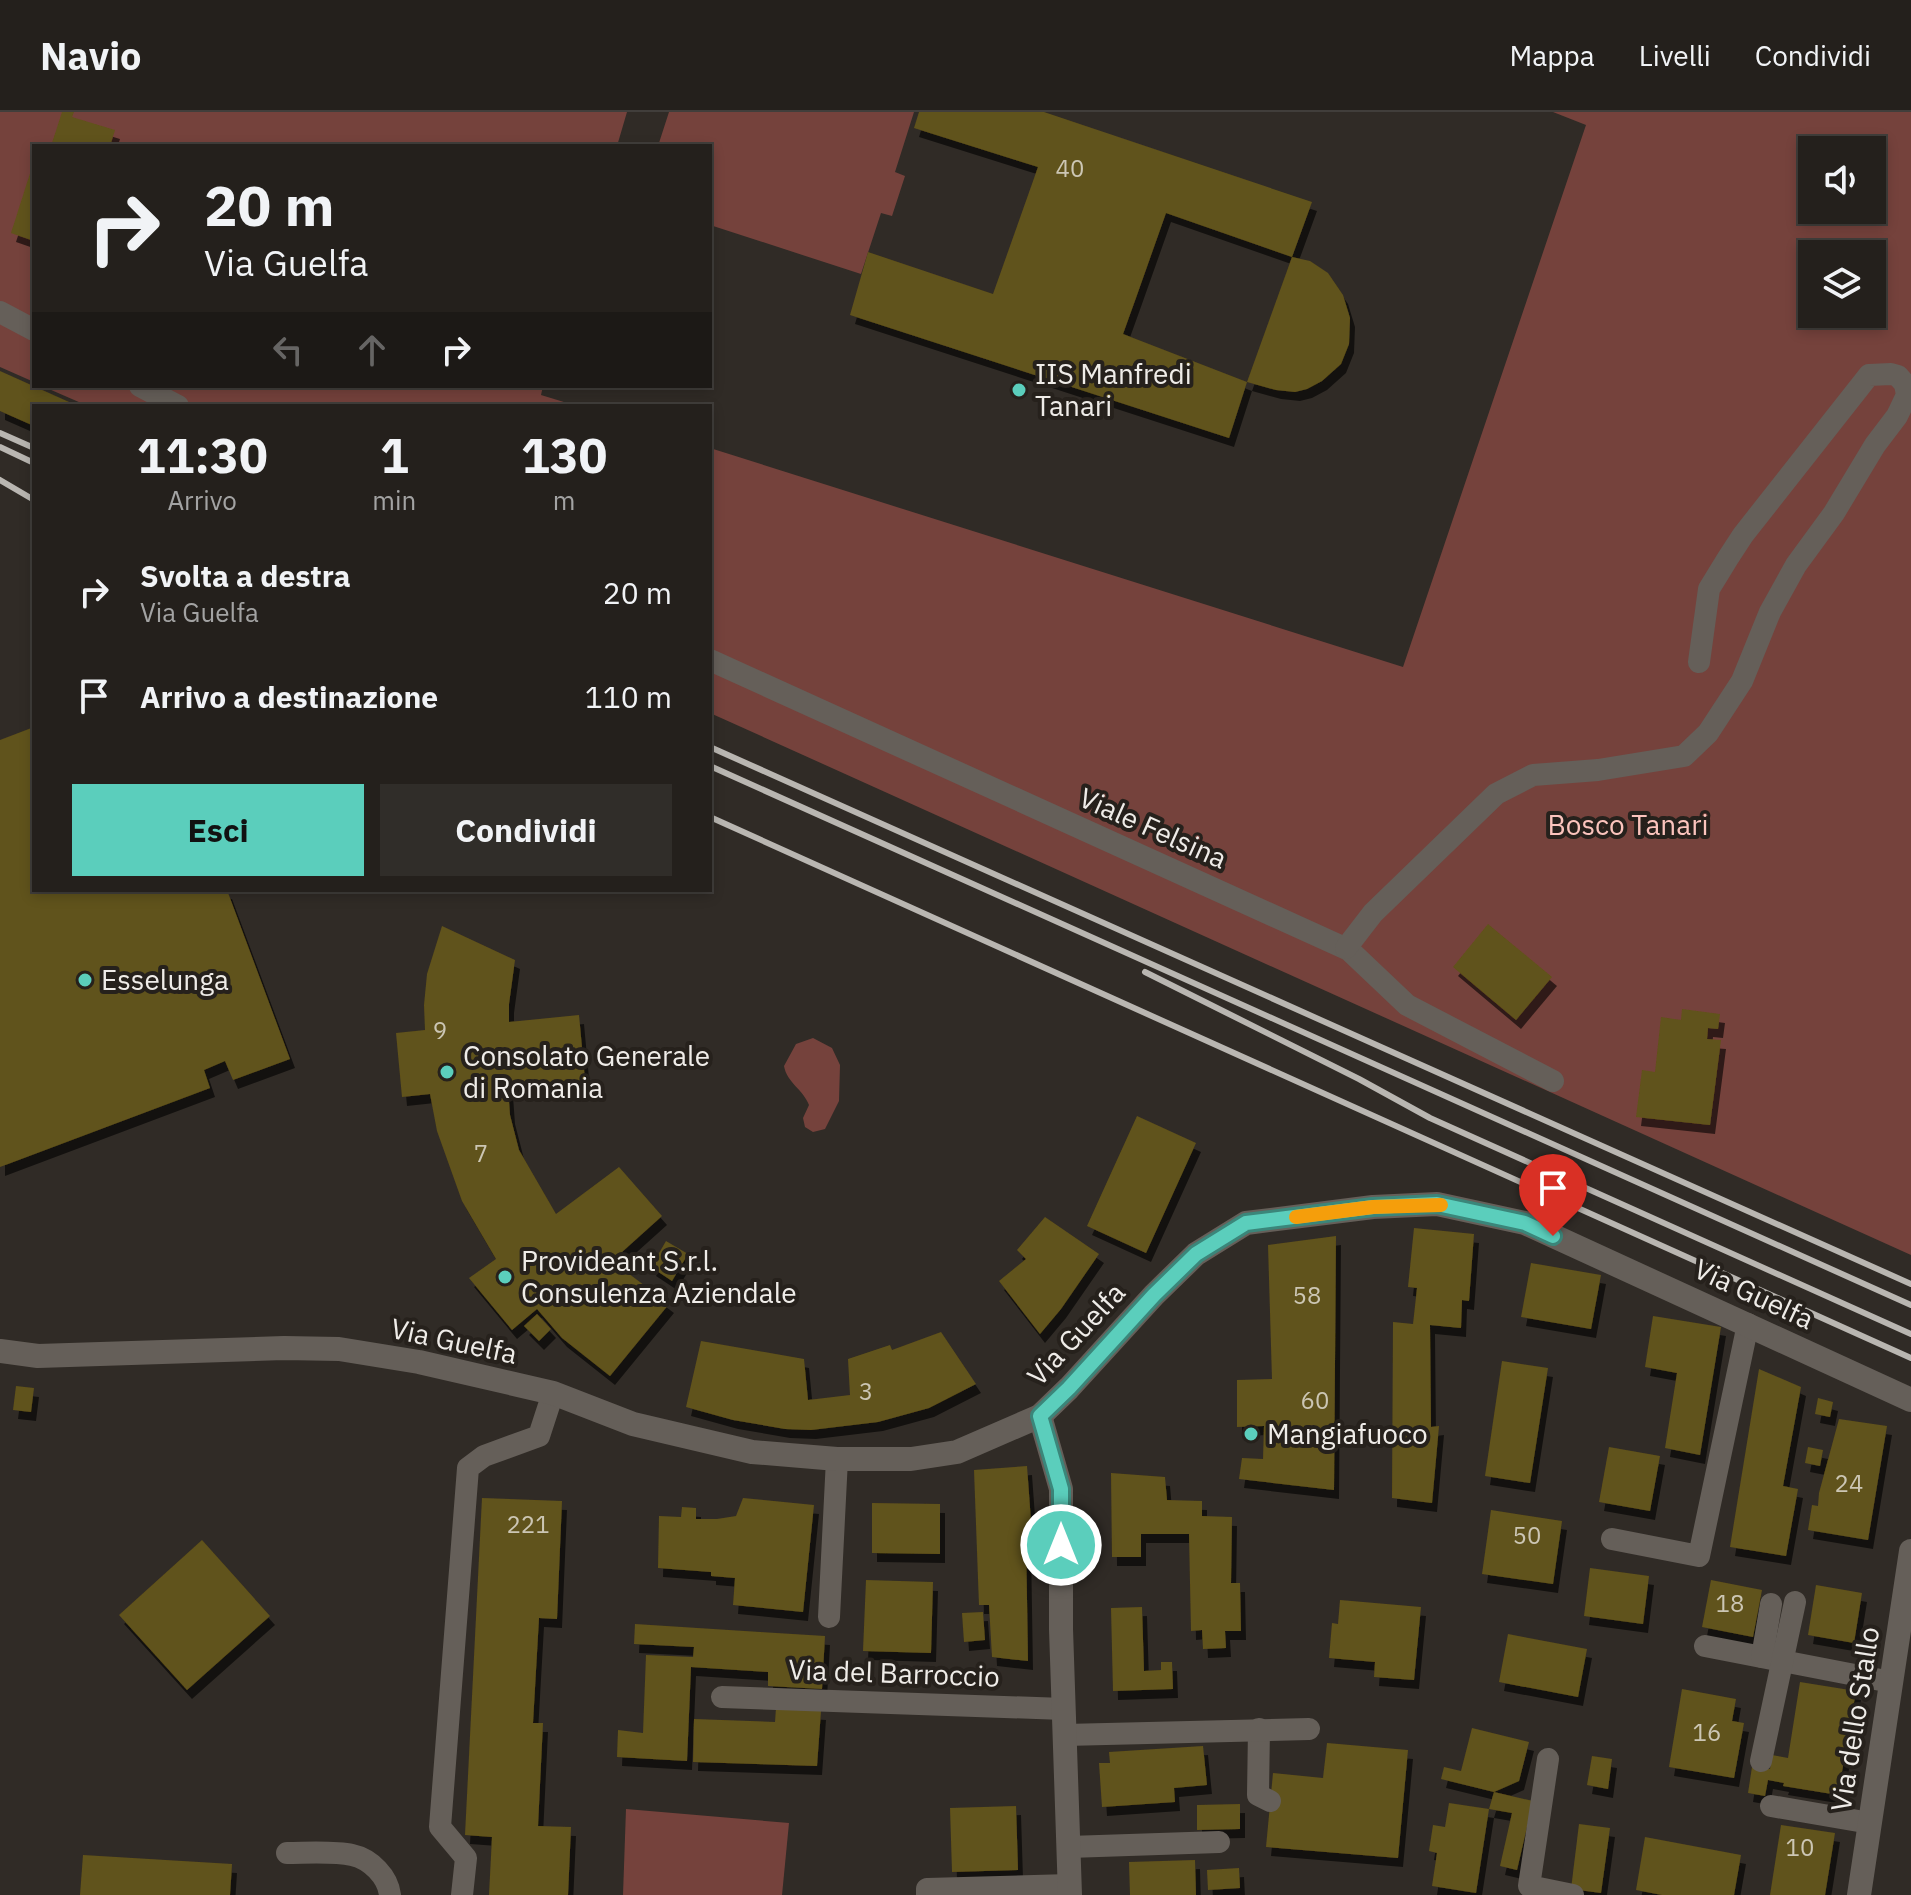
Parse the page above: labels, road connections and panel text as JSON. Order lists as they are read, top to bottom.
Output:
{
  "streets": {
    "street": ["Via Guelfa", "Via dello Stallo"],
    "lane": ["Viale Felsina", "Via del Barroccio"]
  },
  "parks": ["Bosco Tanari"],
  "places": [
    "IIS Manfredi Tanari",
    "Esselunga",
    "Consolato Generale di Romania",
    "Provideant S.r.l. Consulenza Aziendale",
    "Mangiafuoco"
  ],
  "house_numbers": [
    "40",
    "9",
    "7",
    "58",
    "3",
    "60",
    "24",
    "221",
    "50",
    "18",
    "16",
    "10"
  ],
  "page": {
    "header": "Navio",
    "nav": ["Mappa", "Livelli", "Condividi"],
    "turn": ["20 m", "Via Guelfa"],
    "eta": [
      "11:30",
      "Arrivo",
      "1",
      "min",
      "130",
      "m"
    ],
    "list": [
      {
        "name": "Svolta a destra",
        "note": "Via Guelfa",
        "value": "20 m"
      },
      {
        "name": "Arrivo a destinazione",
        "value": "110 m"
      }
    ],
    "buttons": ["Esci", "Condividi"]
  }
}
